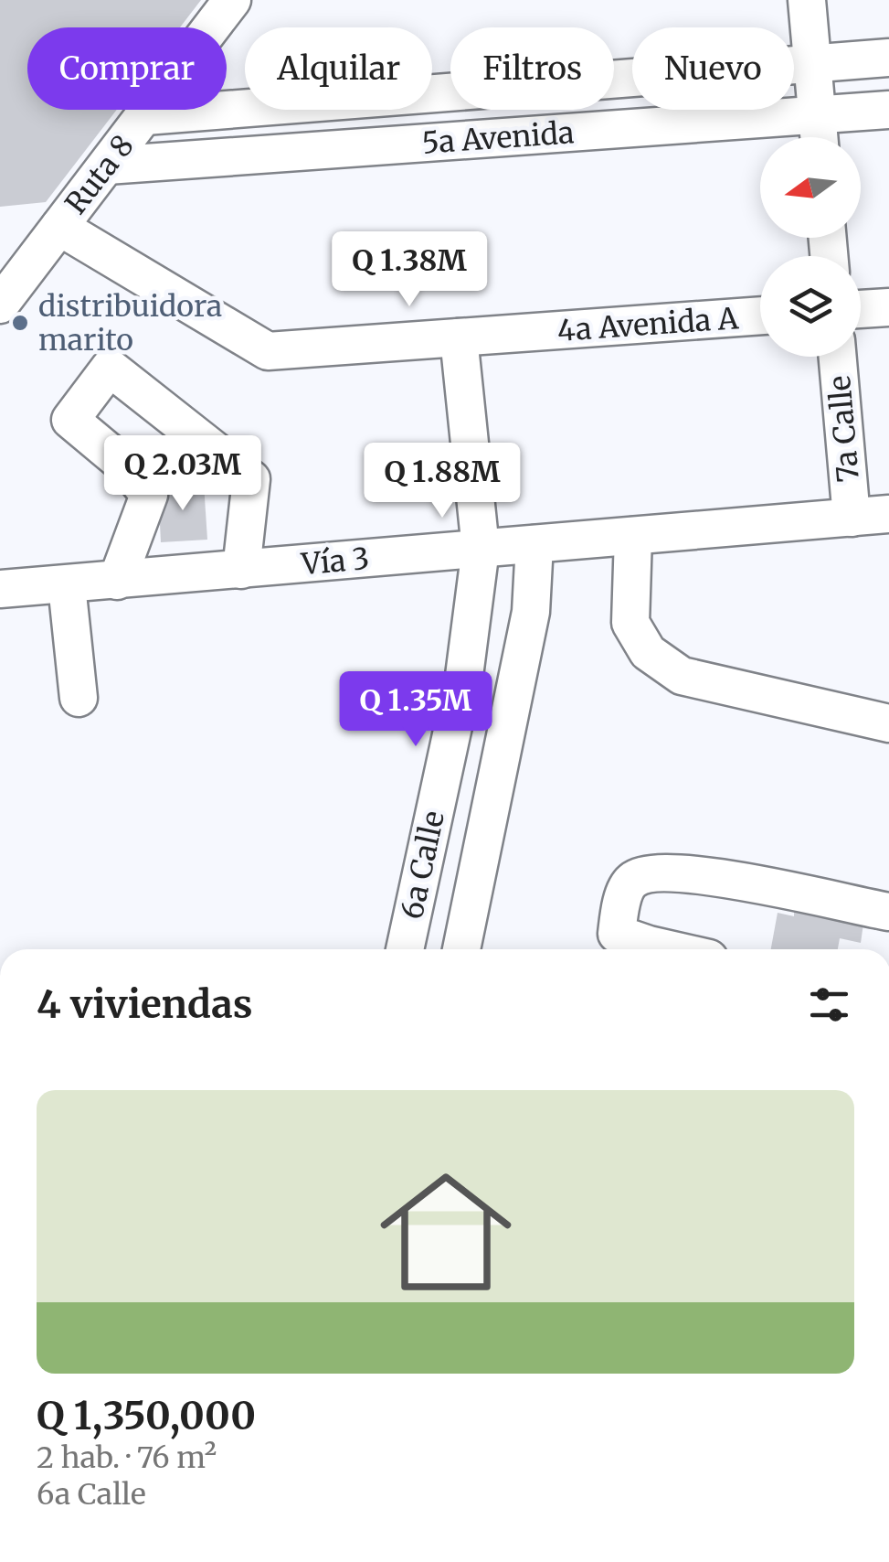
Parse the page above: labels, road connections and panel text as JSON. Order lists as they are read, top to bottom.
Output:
{
  "streets": {
    "street": [
      "5a Avenida",
      "Ruta 8",
      "4a Avenida A",
      "7a Calle",
      "Vía 3",
      "6a Calle"
    ]
  },
  "crossings": [
    ["5a Avenida", "Ruta 8"],
    ["Ruta 8", "4a Avenida A"],
    ["4a Avenida A", "6a Calle"],
    ["7a Calle", "Vía 3"],
    ["Vía 3", "6a Calle"]
  ],
  "places": ["distribuidora marito"],
  "north": "left",
  "page": {
    "chip": [
      "Comprar",
      "Alquilar",
      "Filtros",
      "Nuevo"
    ],
    "price": [
      "Q 1.38M",
      "Q 2.03M",
      "Q 1.88M",
      "Q 1.35M"
    ],
    "heading": "4 viviendas",
    "list": [
      {
        "name": "Q 1,350,000",
        "note": "2 hab. · 76 m² · 6a Calle"
      }
    ]
  }
}
